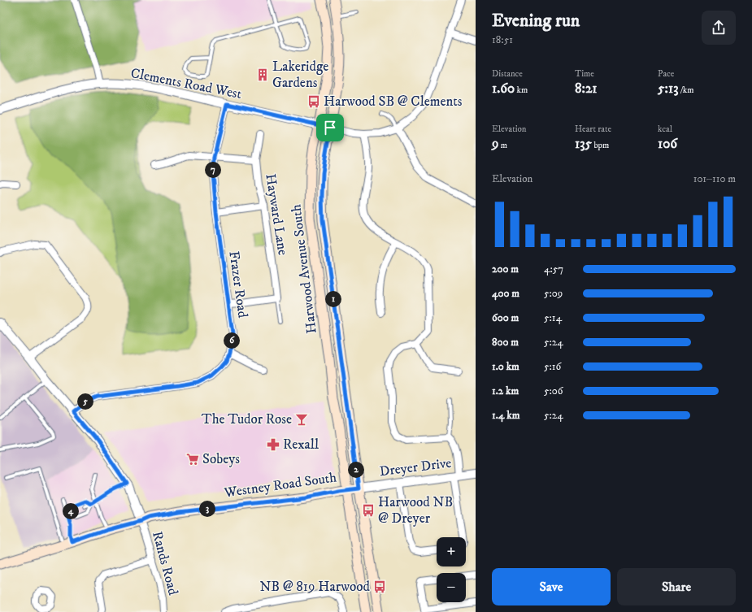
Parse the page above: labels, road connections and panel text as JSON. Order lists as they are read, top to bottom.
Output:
{
  "streets": {
    "main road": ["Harwood Avenue South", "Westney Road South"],
    "street": [
      "Clements Road West",
      "Hayward Lane",
      "Frazer Road",
      "Dreyer Drive",
      "Rands Road"
    ]
  },
  "crossings": [
    ["Clements Road West", "Harwood Avenue South"],
    ["Clements Road West", "Frazer Road"],
    ["Harwood Avenue South", "Dreyer Drive"],
    ["Harwood Avenue South", "Westney Road South"],
    ["Dreyer Drive", "Westney Road South"],
    ["Westney Road South", "Rands Road"]
  ],
  "places": {
    "building": ["Lakeridge Gardens"],
    "bus stop": ["Harwood SB @ Clements", "Harwood NB @ Dreyer", "NB @ 819 Harwood"],
    "bar": ["The Tudor Rose"],
    "pharmacy": ["Rexall"],
    "supermarket": ["Sobeys"]
  },
  "page": {
    "heading": ["Evening run", "18:51"],
    "stats": [
      ["Distance", "1.60 km"],
      ["Time", "8:21"],
      ["Pace", "5:13 /km"],
      ["Elevation", "9 m"],
      ["Heart rate", "135 bpm"],
      ["kcal", "106"]
    ],
    "pins": [
      "7",
      "1",
      "6",
      "5",
      "2",
      "3",
      "4"
    ],
    "chart": ["Elevation", "101–110 m"],
    "list": [
      {
        "name": "200 m",
        "note": "4:57"
      },
      {
        "name": "400 m",
        "note": "5:09"
      },
      {
        "name": "600 m",
        "note": "5:14"
      },
      {
        "name": "800 m",
        "note": "5:24"
      },
      {
        "name": "1.0 km",
        "note": "5:16"
      },
      {
        "name": "1.2 km",
        "note": "5:06"
      },
      {
        "name": "1.4 km",
        "note": "5:24"
      }
    ],
    "map_buttons": ["+", "−"],
    "buttons": ["Save", "Share"]
  }
}
